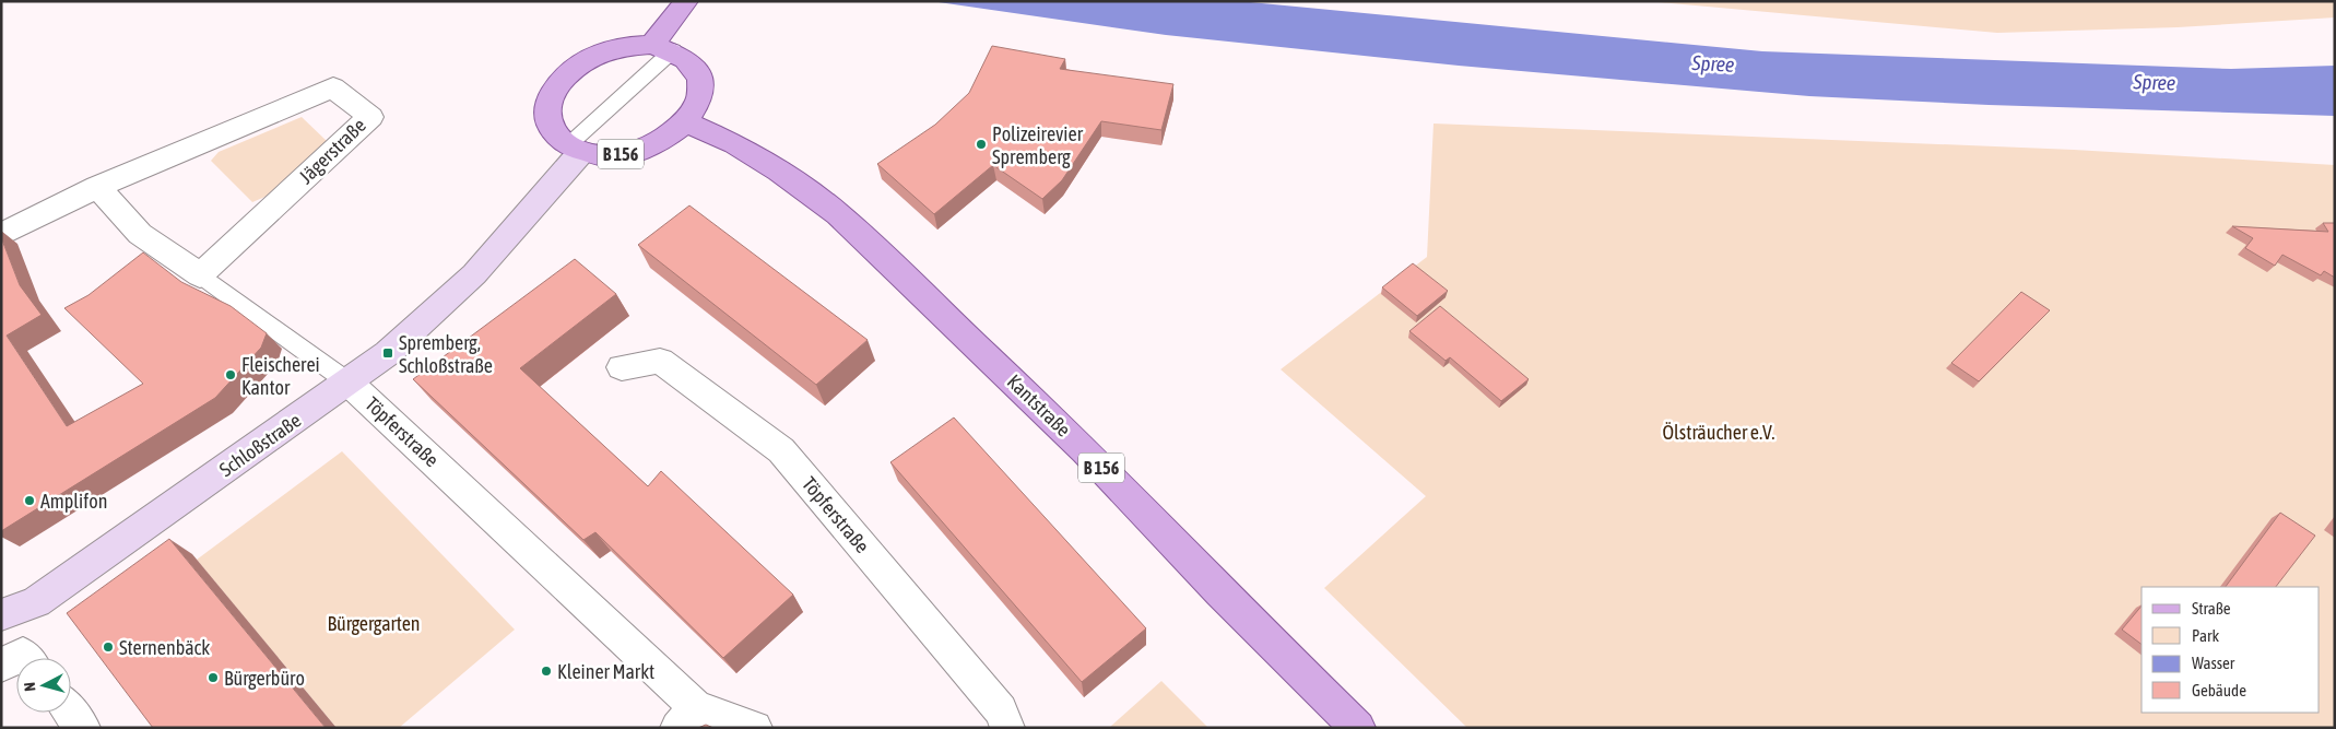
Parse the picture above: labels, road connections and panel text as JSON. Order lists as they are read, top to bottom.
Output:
{
  "streets": {
    "main road": ["B 156", "Kantstraße", "Schloßstraße"],
    "street": ["Jägerstraße", "Töpferstraße"]
  },
  "crossings": [
    ["B 156", "Kantstraße"],
    ["B 156", "Schloßstraße"],
    ["Töpferstraße", "Schloßstraße"]
  ],
  "water": ["Spree"],
  "parks": ["Ölsträucher e.V.", "Bürgergarten"],
  "places": {
    "other": [
      "Polizeirevier Spremberg",
      "Fleischerei Kantor",
      "Amplifon",
      "Sternenbäck",
      "Kleiner Markt",
      "Bürgerbüro"
    ],
    "transit": ["Spremberg, Schloßstraße"]
  },
  "legend": [
    "Straße",
    "Park",
    "Wasser",
    "Gebäude"
  ],
  "north": "left"
}
